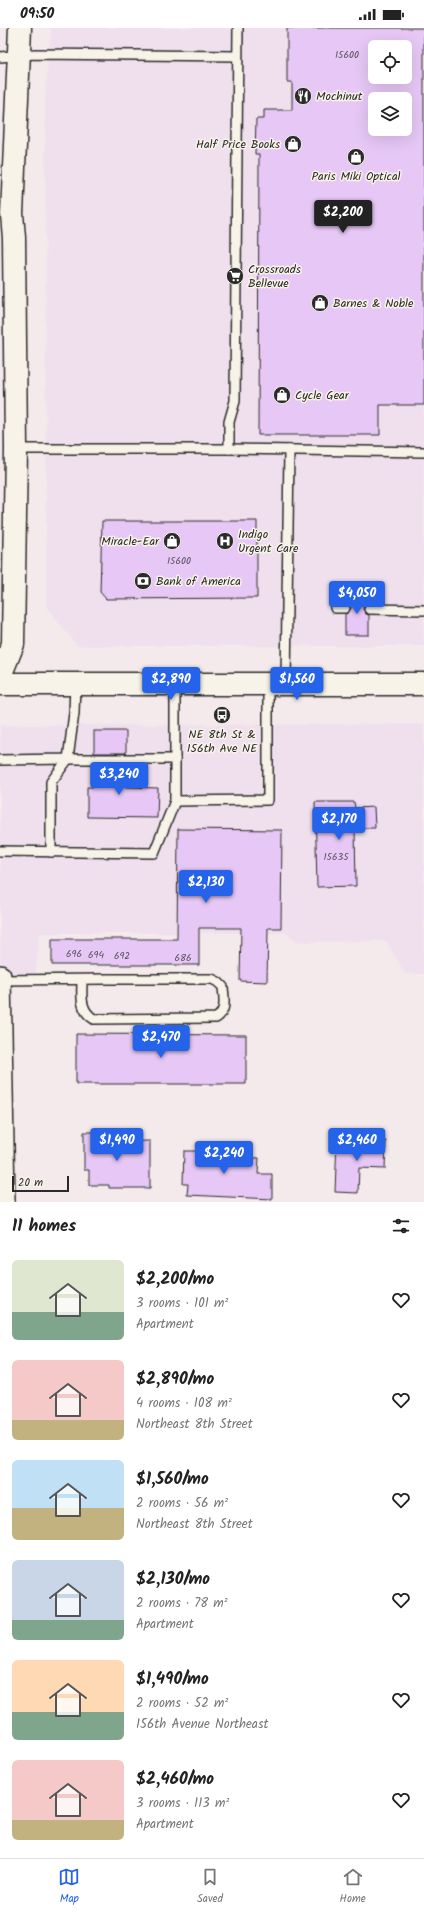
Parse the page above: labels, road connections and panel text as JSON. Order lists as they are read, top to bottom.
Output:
{
  "places": {
    "restaurant": ["Mochinut"],
    "shop": [
      "Half Price Books",
      "Paris Miki Optical",
      "Barnes & Noble",
      "Cycle Gear",
      "Miracle-Ear"
    ],
    "supermarket": ["Crossroads Bellevue"],
    "hospital": ["Indigo Urgent Care"],
    "bank": ["Bank of America"],
    "bus stop": ["NE 8th St & 156th Ave NE"]
  },
  "house_numbers": [
    "15600",
    "15600",
    "15635",
    "696",
    "694",
    "692",
    "686"
  ],
  "scale_bar": "20 m",
  "page": {
    "status": "09:50",
    "price": [
      "$2,200",
      "$4,050",
      "$2,890",
      "$1,560",
      "$3,240",
      "$2,170",
      "$2,130",
      "$2,470",
      "$1,490",
      "$2,460",
      "$2,240"
    ],
    "scale": "20 m",
    "heading": "11 homes",
    "list": [
      {
        "name": "$2,200/mo",
        "note": "3 rooms · 101 m² · Apartment"
      },
      {
        "name": "$2,890/mo",
        "note": "4 rooms · 108 m² · Northeast 8th Street"
      },
      {
        "name": "$1,560/mo",
        "note": "2 rooms · 56 m² · Northeast 8th Street"
      },
      {
        "name": "$2,130/mo",
        "note": "2 rooms · 78 m² · Apartment"
      },
      {
        "name": "$1,490/mo",
        "note": "2 rooms · 52 m² · 156th Avenue Northeast"
      },
      {
        "name": "$2,460/mo",
        "note": "3 rooms · 113 m² · Apartment"
      }
    ],
    "tabs": ["Map", "Saved", "Home"]
  }
}
